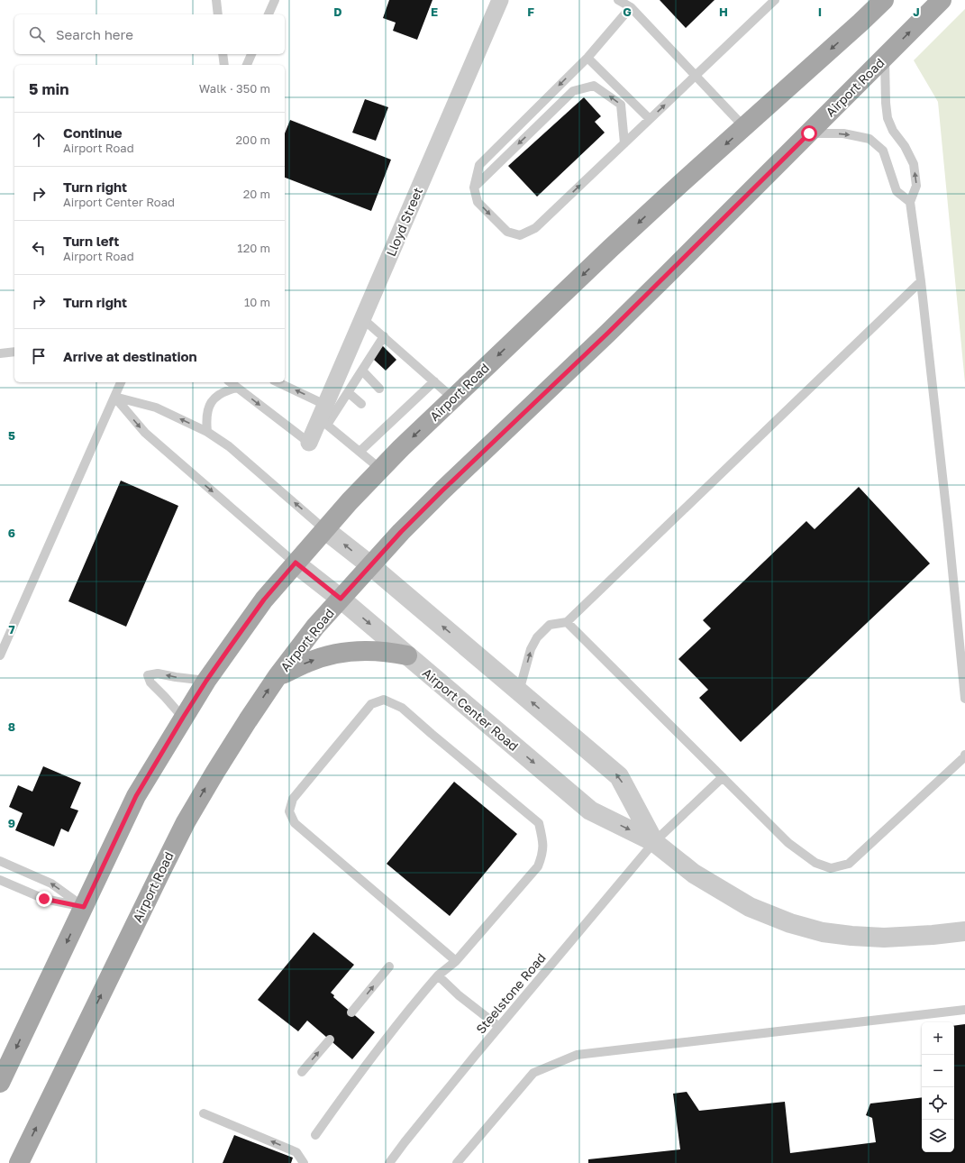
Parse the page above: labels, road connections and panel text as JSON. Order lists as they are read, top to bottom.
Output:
{
  "streets": {
    "main road": ["Airport Road"],
    "street": ["Lloyd Street", "Airport Center Road"],
    "lane": ["Steelstone Road"]
  },
  "crossings": [
    ["Airport Road", "Airport Center Road"],
    ["Airport Center Road", "Steelstone Road"]
  ],
  "page": {
    "search": "Search here",
    "heading": ["5 min", "Walk · 350 m"],
    "list": [
      ["Continue", "Airport Road", "200 m"],
      ["Turn right", "Airport Center Road", "20 m"],
      ["Turn left", "Airport Road", "120 m"],
      ["Turn right", "10 m"],
      "Arrive at destination"
    ],
    "map_buttons": ["+", "−"]
  },
  "grid": {
    "columns": [
      "D",
      "E",
      "F",
      "G",
      "H",
      "I",
      "J"
    ],
    "rows": [
      "5",
      "6",
      "7",
      "8",
      "9"
    ]
  }
}
